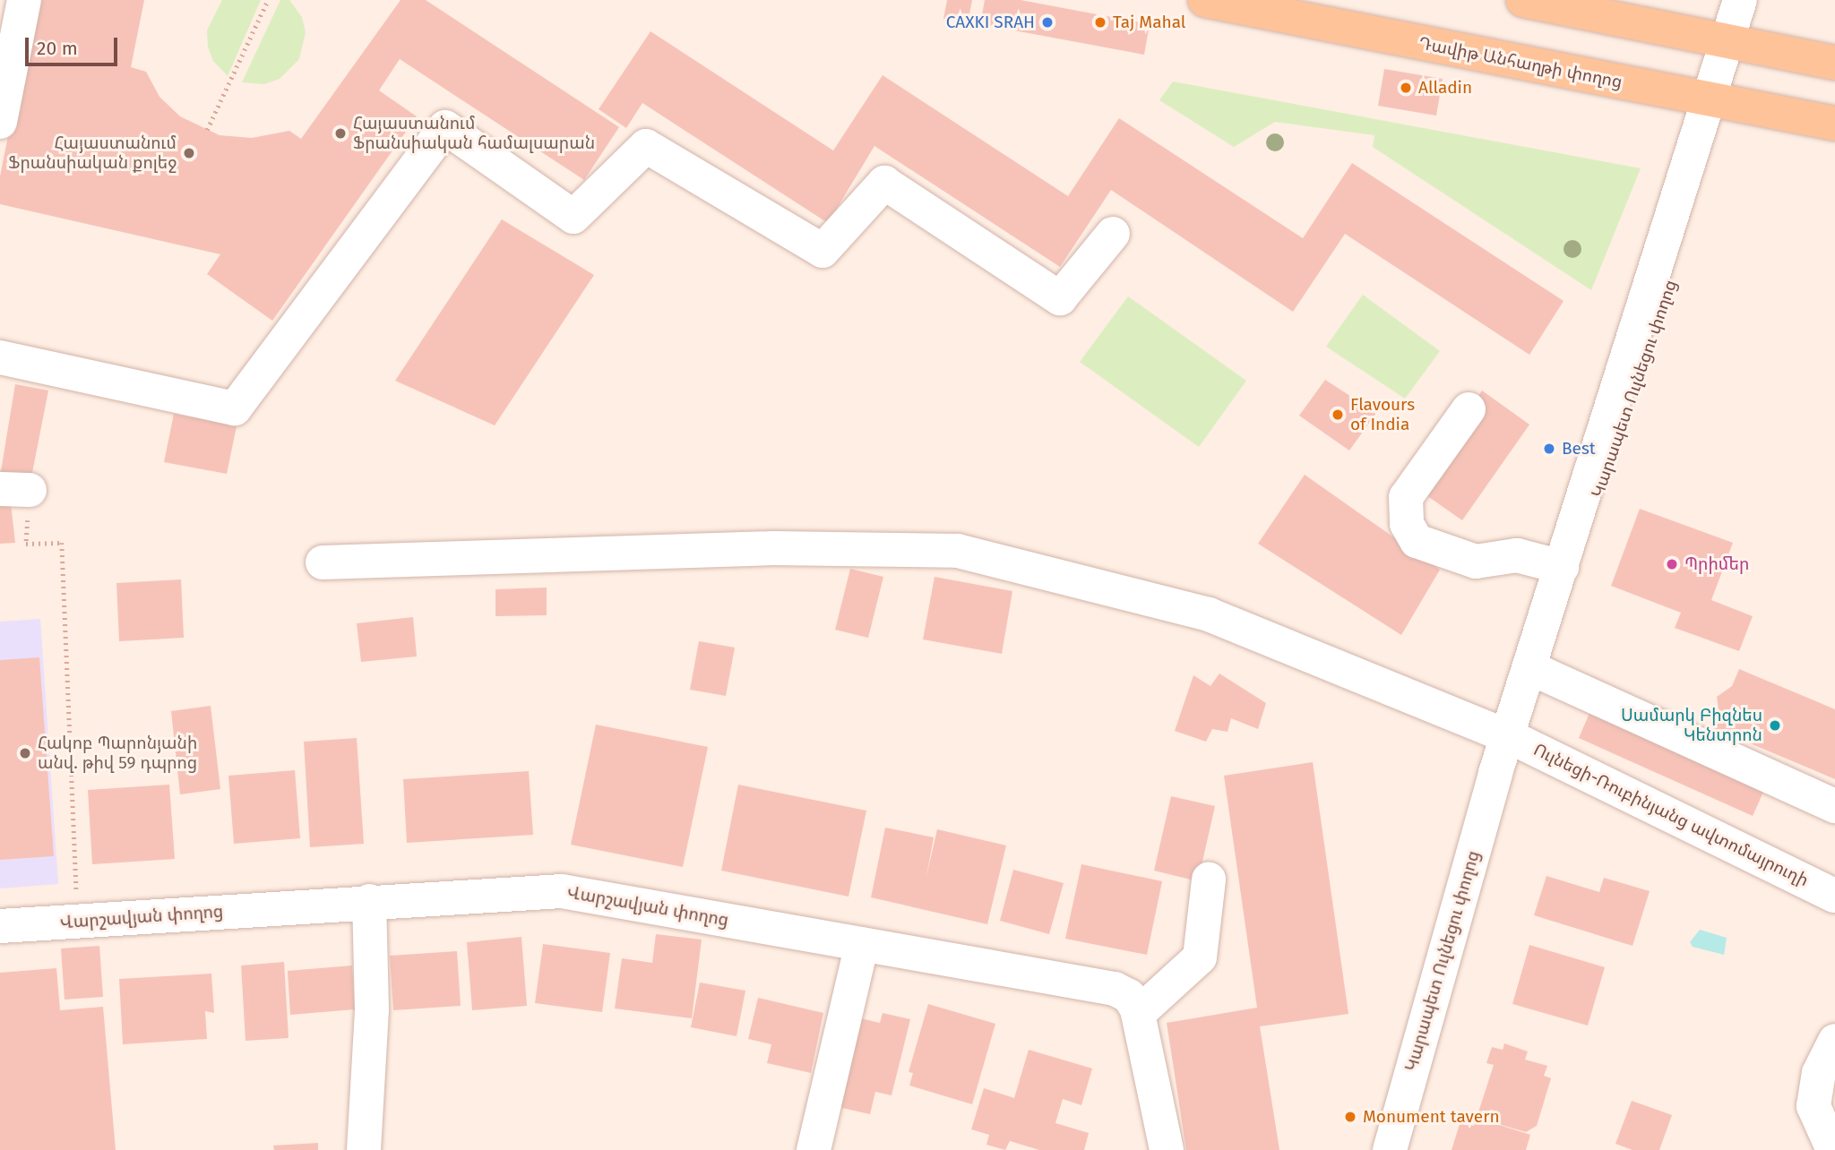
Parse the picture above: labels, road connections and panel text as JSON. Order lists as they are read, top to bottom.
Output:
{
  "streets": {
    "main road": ["Դավիթ Անհաղթի փողոց"],
    "street": ["Կարապետ Ուլնեցու փողոց", "Ուլնեցի-Ռուբինյանց ավտոմայրուղի", "Վարշավյան փողոց"]
  },
  "crossings": [
    ["Դավիթ Անհաղթի փողոց", "Կարապետ Ուլնեցու փողոց"],
    ["Կարապետ Ուլնեցու փողոց", "Ուլնեցի-Ռուբինյանց ավտոմայրուղի"]
  ],
  "places": [
    "CAXKI SRAH",
    "Taj Mahal",
    "Alladin",
    "Հայաստանում Ֆրանսիական համալսարան",
    "Հայաստանում Ֆրանսիական քոլեջ",
    "Flavours of India",
    "Best",
    "Պրիմեր",
    "Սամարկ Բիզնես Կենտրոն",
    "Հակոբ Պարոնյանի անվ. թիվ 59 դպրոց",
    "Monument tavern"
  ],
  "scale_bar": "20 m"
}
